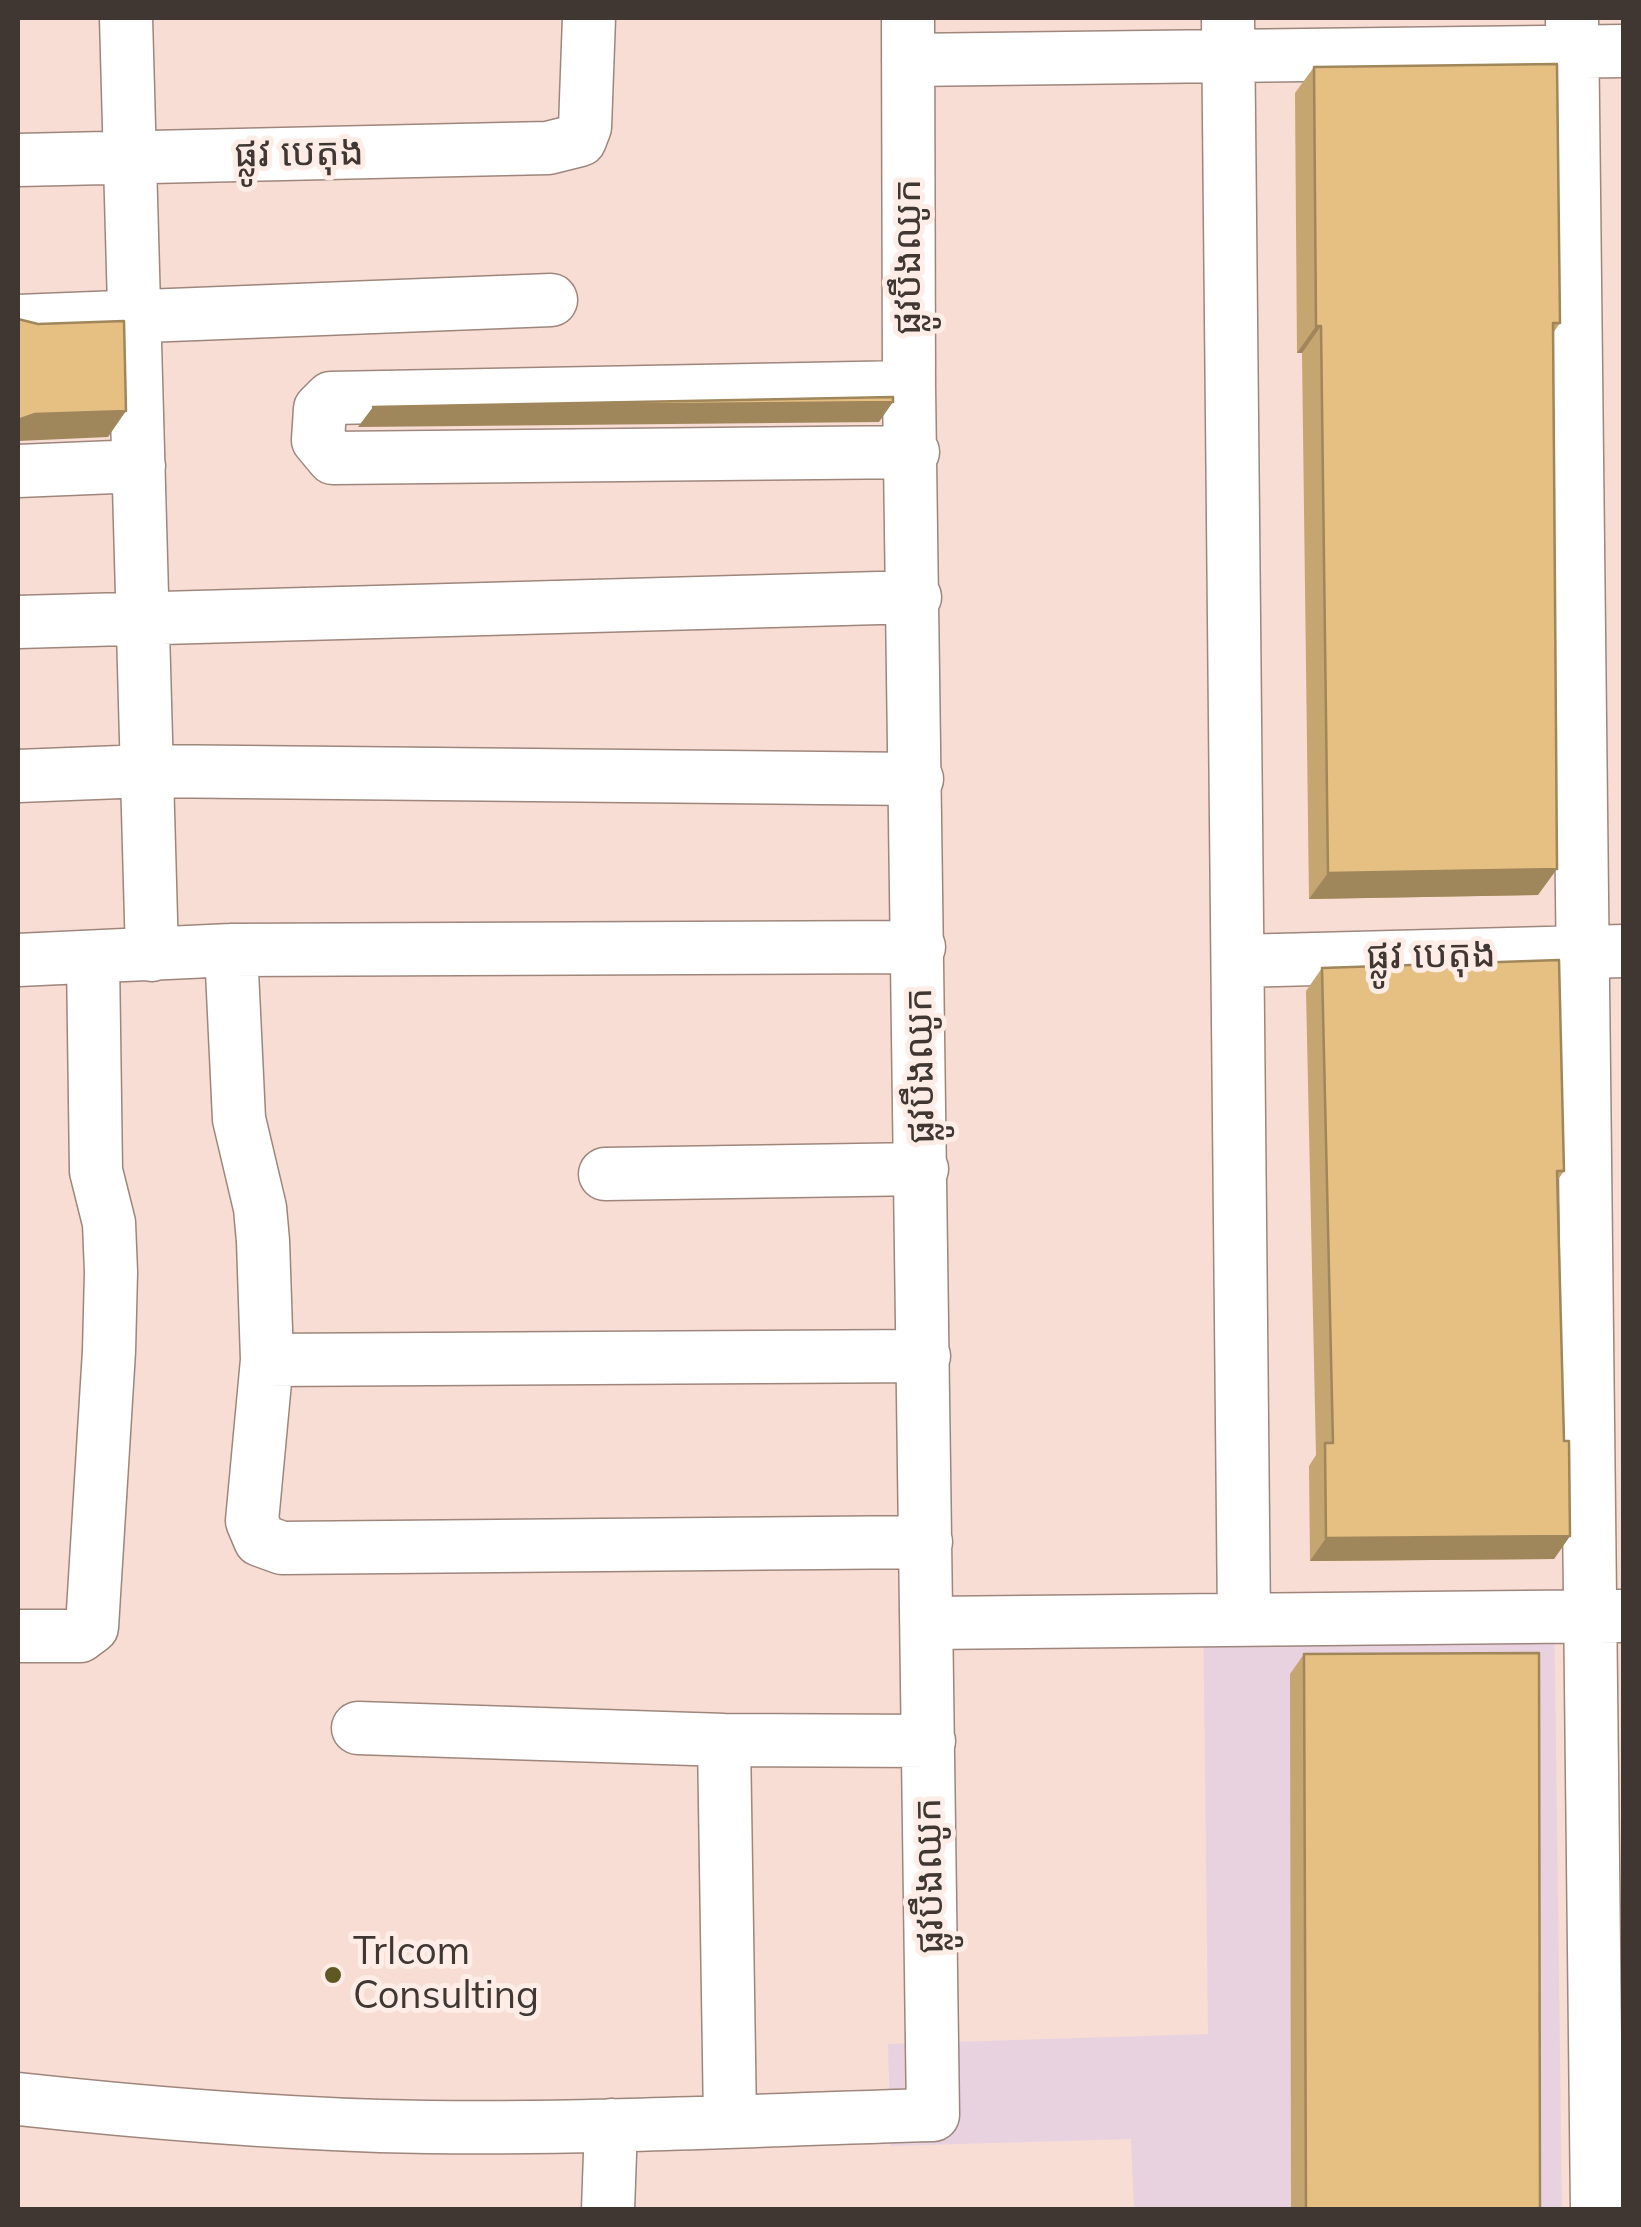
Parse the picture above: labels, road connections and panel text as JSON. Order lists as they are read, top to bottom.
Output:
{
  "streets": {
    "street": ["ផ្លូវ បេតុង", "ផ្លូវបឹងឈូក"]
  },
  "places": ["TrIcom Consulting"]
}
